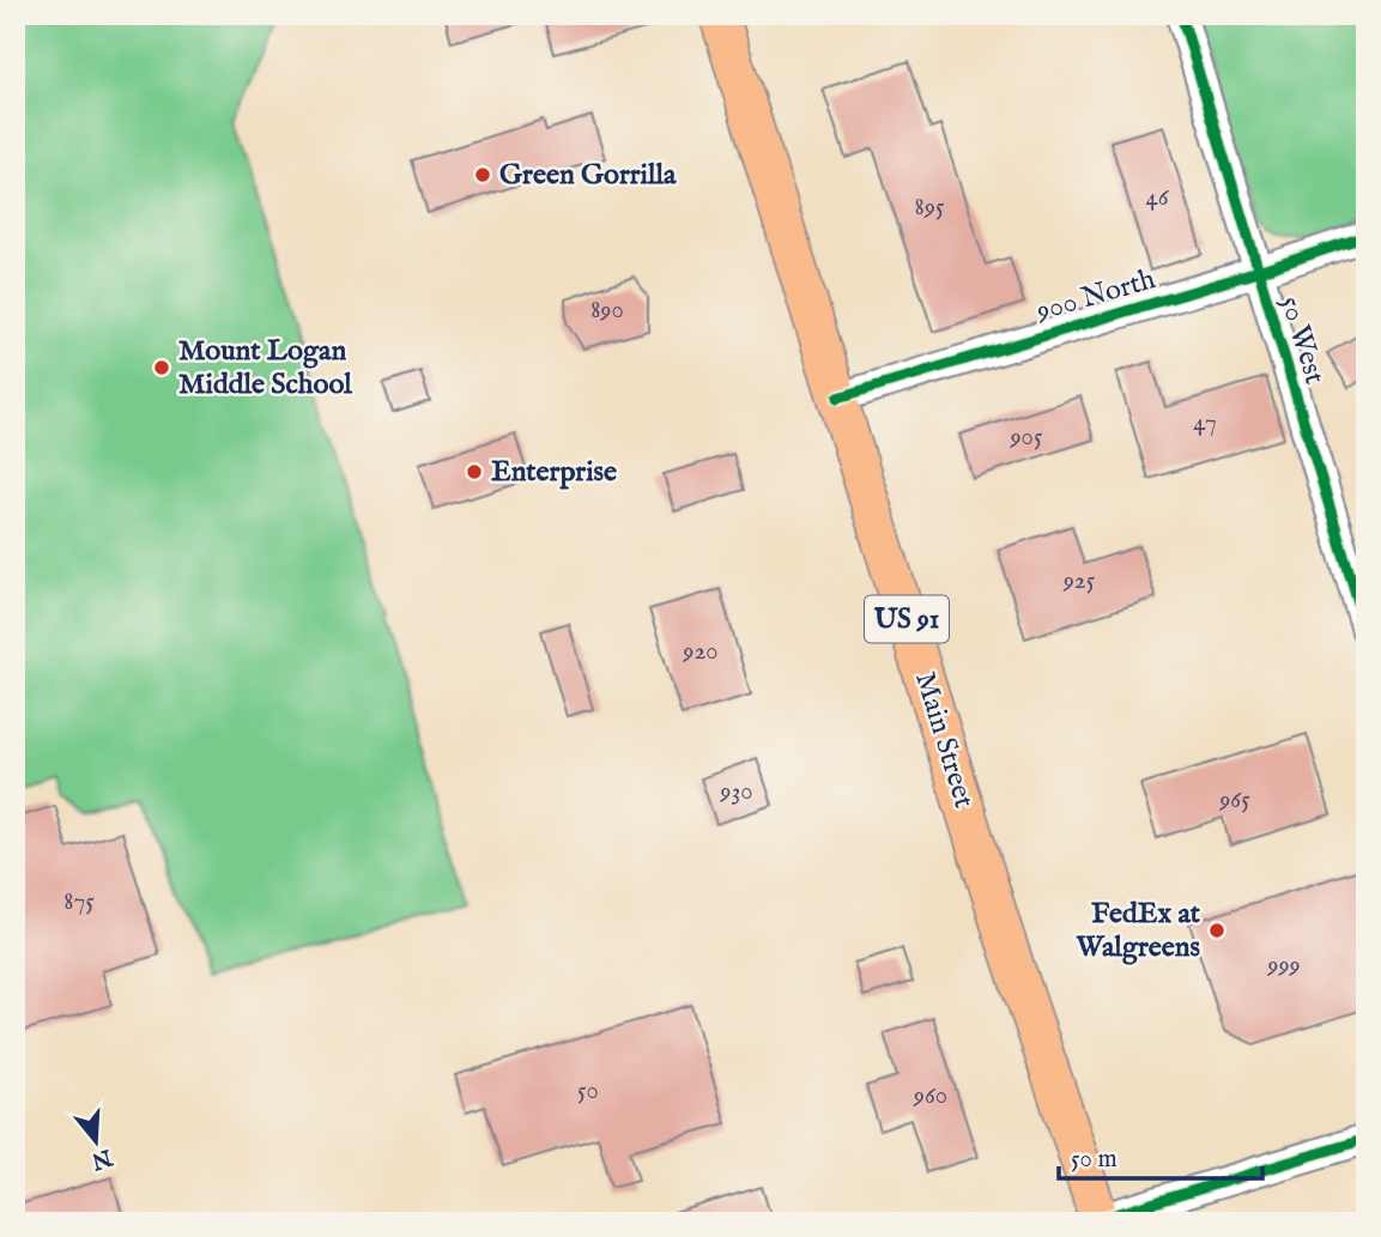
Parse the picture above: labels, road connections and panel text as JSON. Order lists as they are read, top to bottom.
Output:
{
  "streets": {
    "main road": ["US 91", "Main Street"],
    "street": ["900 North", "50 West"]
  },
  "crossings": [
    ["900 North", "50 West"],
    ["900 North", "Main Street"]
  ],
  "places": [
    "Green Gorrilla",
    "Mount Logan Middle School",
    "Enterprise",
    "FedEx at Walgreens"
  ],
  "house_numbers": [
    "46",
    "895",
    "890",
    "47",
    "905",
    "925",
    "920",
    "930",
    "965",
    "875",
    "999",
    "50",
    "960"
  ],
  "scale_bar": "50 m",
  "north": "bottom"
}
